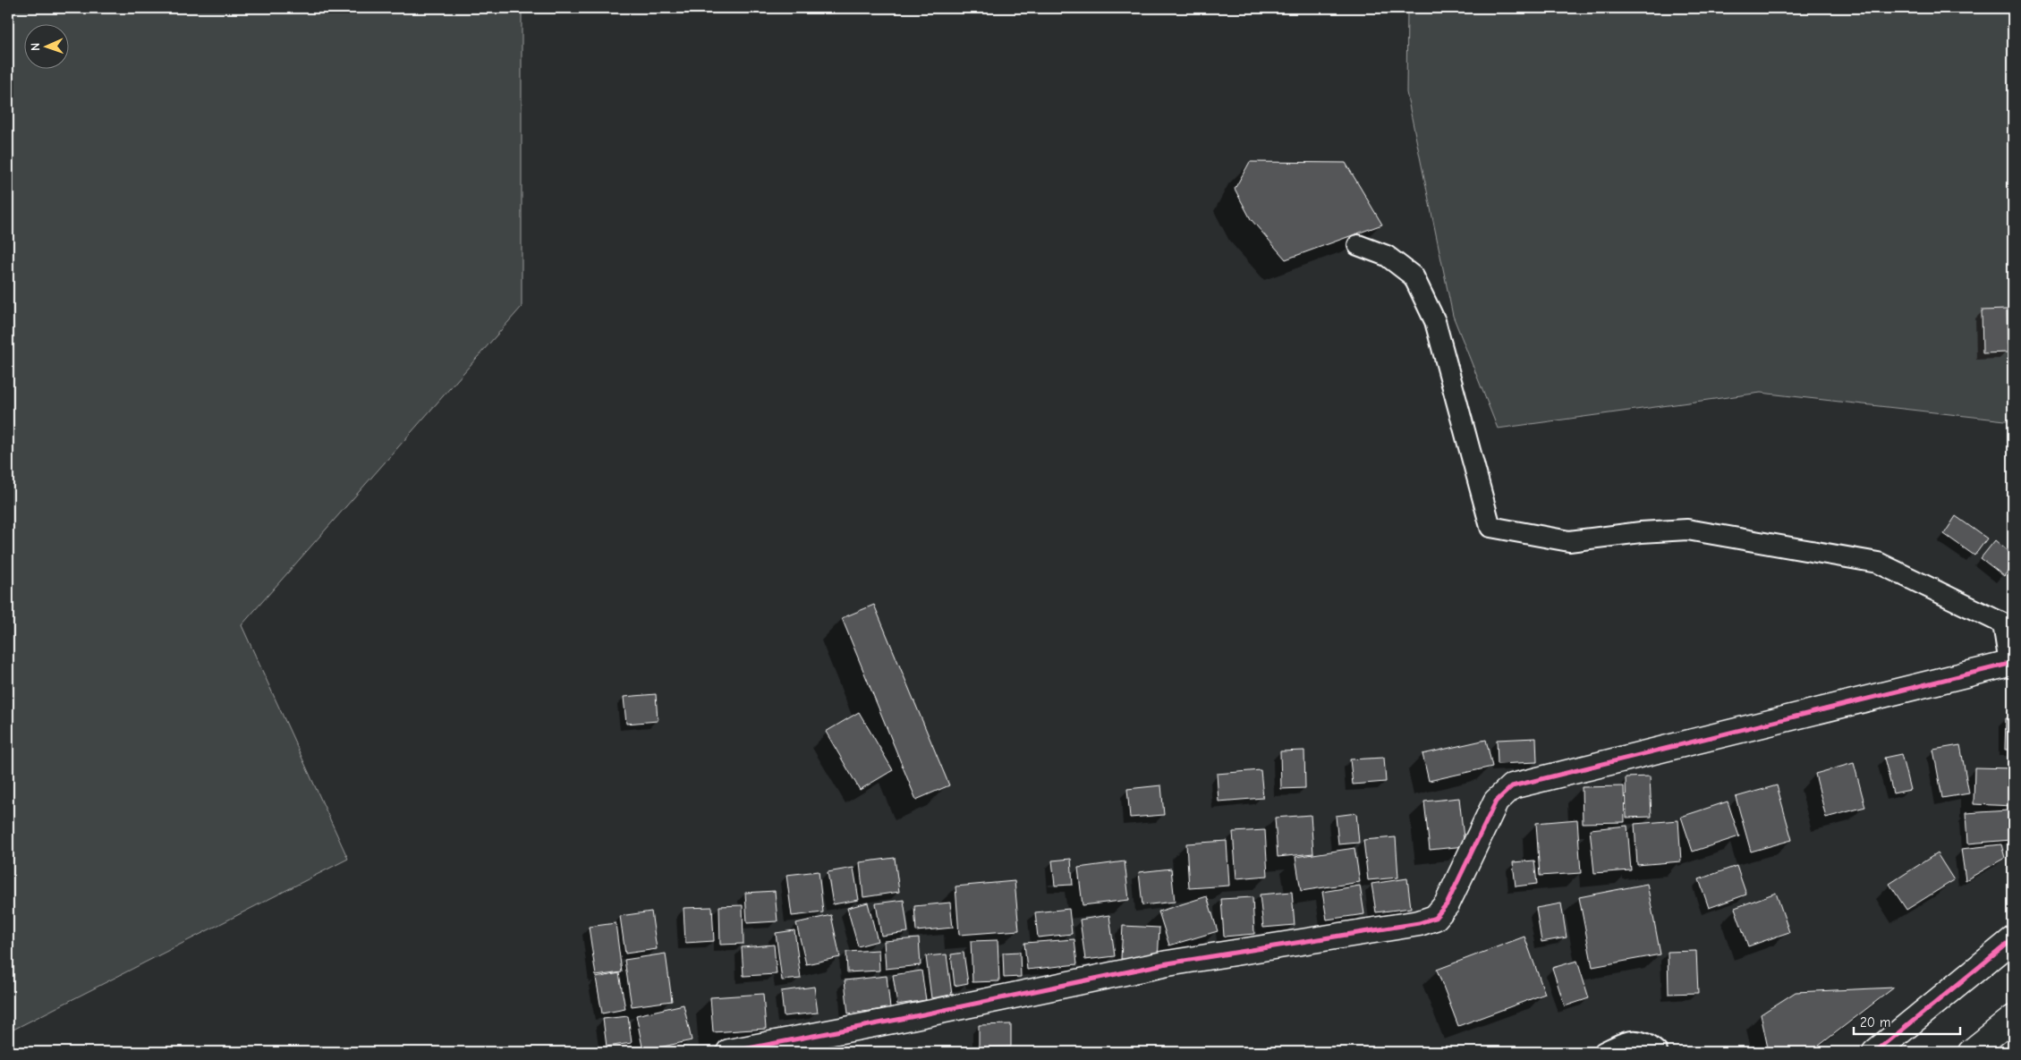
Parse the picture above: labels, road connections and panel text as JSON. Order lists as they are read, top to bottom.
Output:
{
  "scale_bar": "20 m",
  "north": "left"
}
